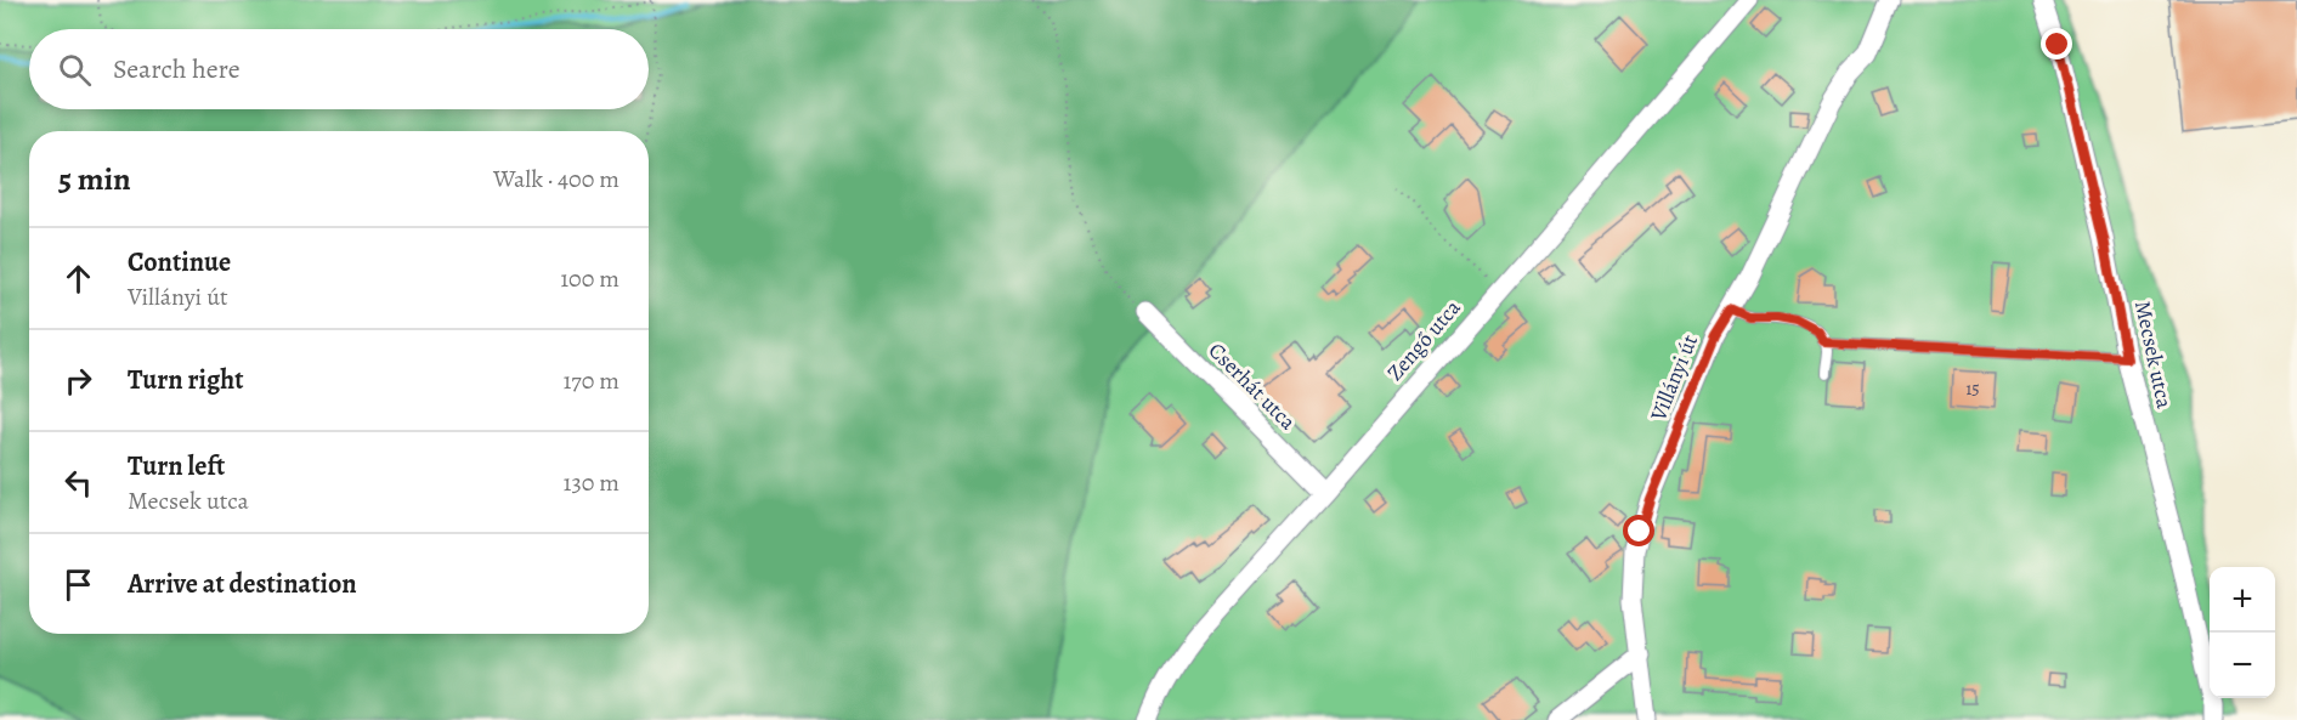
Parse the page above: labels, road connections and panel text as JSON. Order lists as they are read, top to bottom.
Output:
{
  "streets": {
    "street": [
      "Zengő utca",
      "Mecsek utca",
      "Villányi út",
      "Cserhát utca"
    ]
  },
  "crossings": [
    ["Zengő utca", "Cserhát utca"]
  ],
  "house_numbers": ["15"],
  "page": {
    "search": "Search here",
    "heading": ["5 min", "Walk · 400 m"],
    "list": [
      ["Continue", "Villányi út", "100 m"],
      ["Turn right", "170 m"],
      ["Turn left", "Mecsek utca", "130 m"],
      "Arrive at destination"
    ],
    "map_buttons": ["+", "−"]
  }
}
